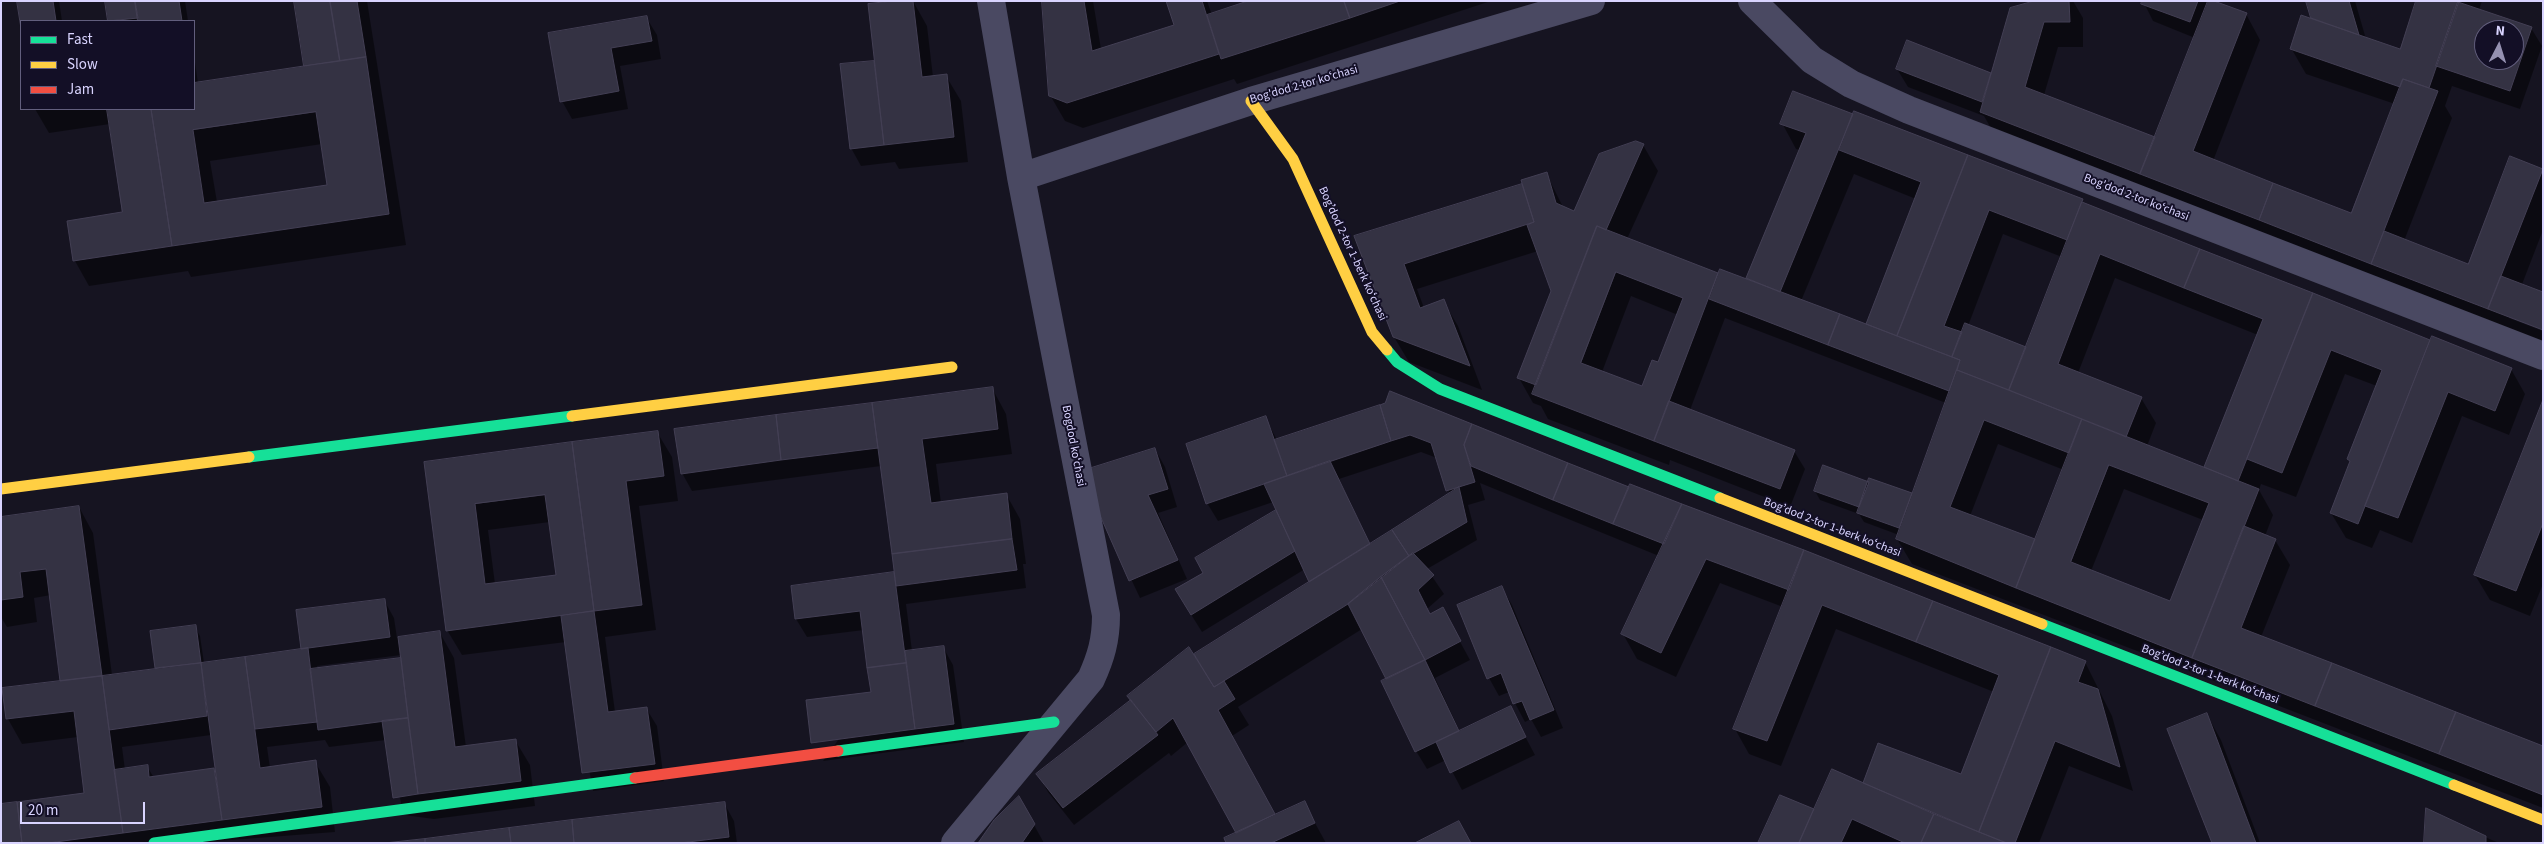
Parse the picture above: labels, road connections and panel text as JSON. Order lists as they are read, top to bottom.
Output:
{
  "streets": {
    "street": ["Bog'dod 2-tor koʻchasi", "Bogʼdod 2-tor 1-berk koʻchasi", "Bogdod koʻchasi"]
  },
  "crossings": [
    ["Bog'dod 2-tor koʻchasi", "Bogʼdod 2-tor 1-berk koʻchasi"],
    ["Bog'dod 2-tor koʻchasi", "Bogdod koʻchasi"]
  ],
  "legend": ["Fast", "Slow", "Jam"],
  "scale_bar": "20 m",
  "north": "top"
}
